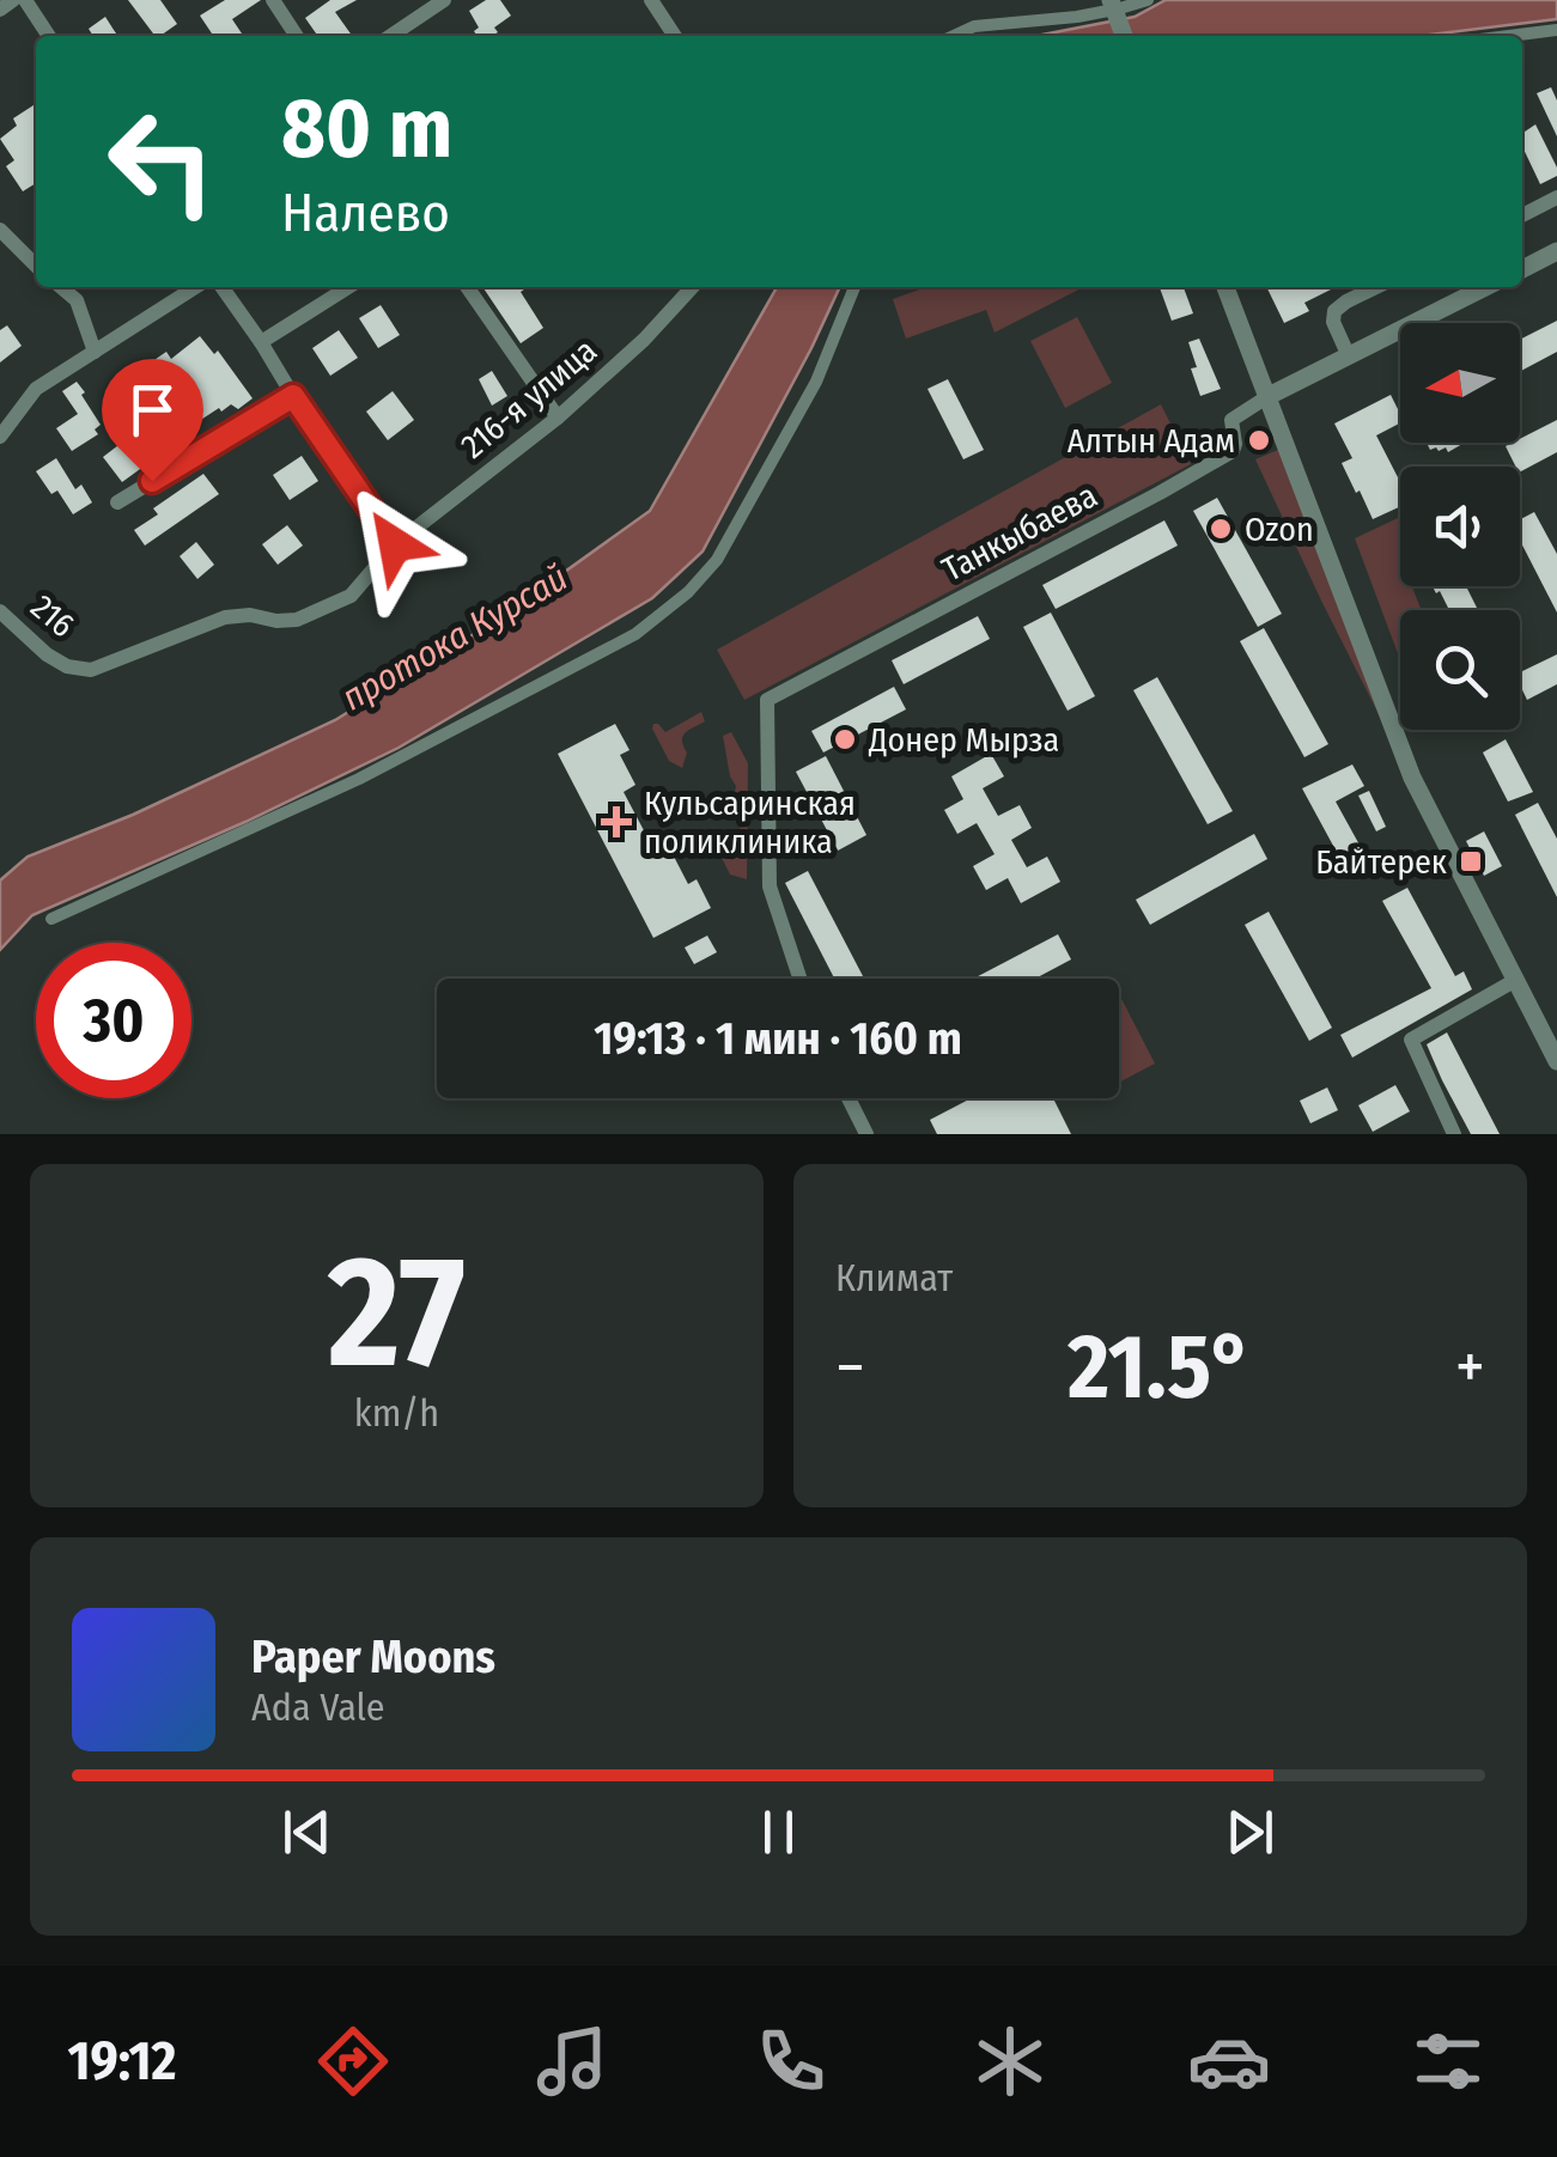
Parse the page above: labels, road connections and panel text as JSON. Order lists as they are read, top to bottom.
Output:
{
  "streets": {
    "street": ["216-я улица", "Танкыбаева", "216"]
  },
  "crossings": [
    ["216-я улица", "216"]
  ],
  "water": ["протока Курсай"],
  "places": {
    "other": ["Алтын Адам", "Ozon", "Донер Мырза"],
    "health": ["Кульсаринская поликлиника"],
    "transit": ["Байтерек"]
  },
  "north": "left",
  "page": {
    "turn": ["80 m", "Налево"],
    "limit": "30",
    "trip": "19:13 · 1 мин · 160 m",
    "tile": [
      ["27", "km/h"],
      "Климат"
    ],
    "heat": ["−", "21.5°", "+"],
    "song": ["Paper Moons", "Ada Vale"],
    "tabs": "19:12"
  }
}
